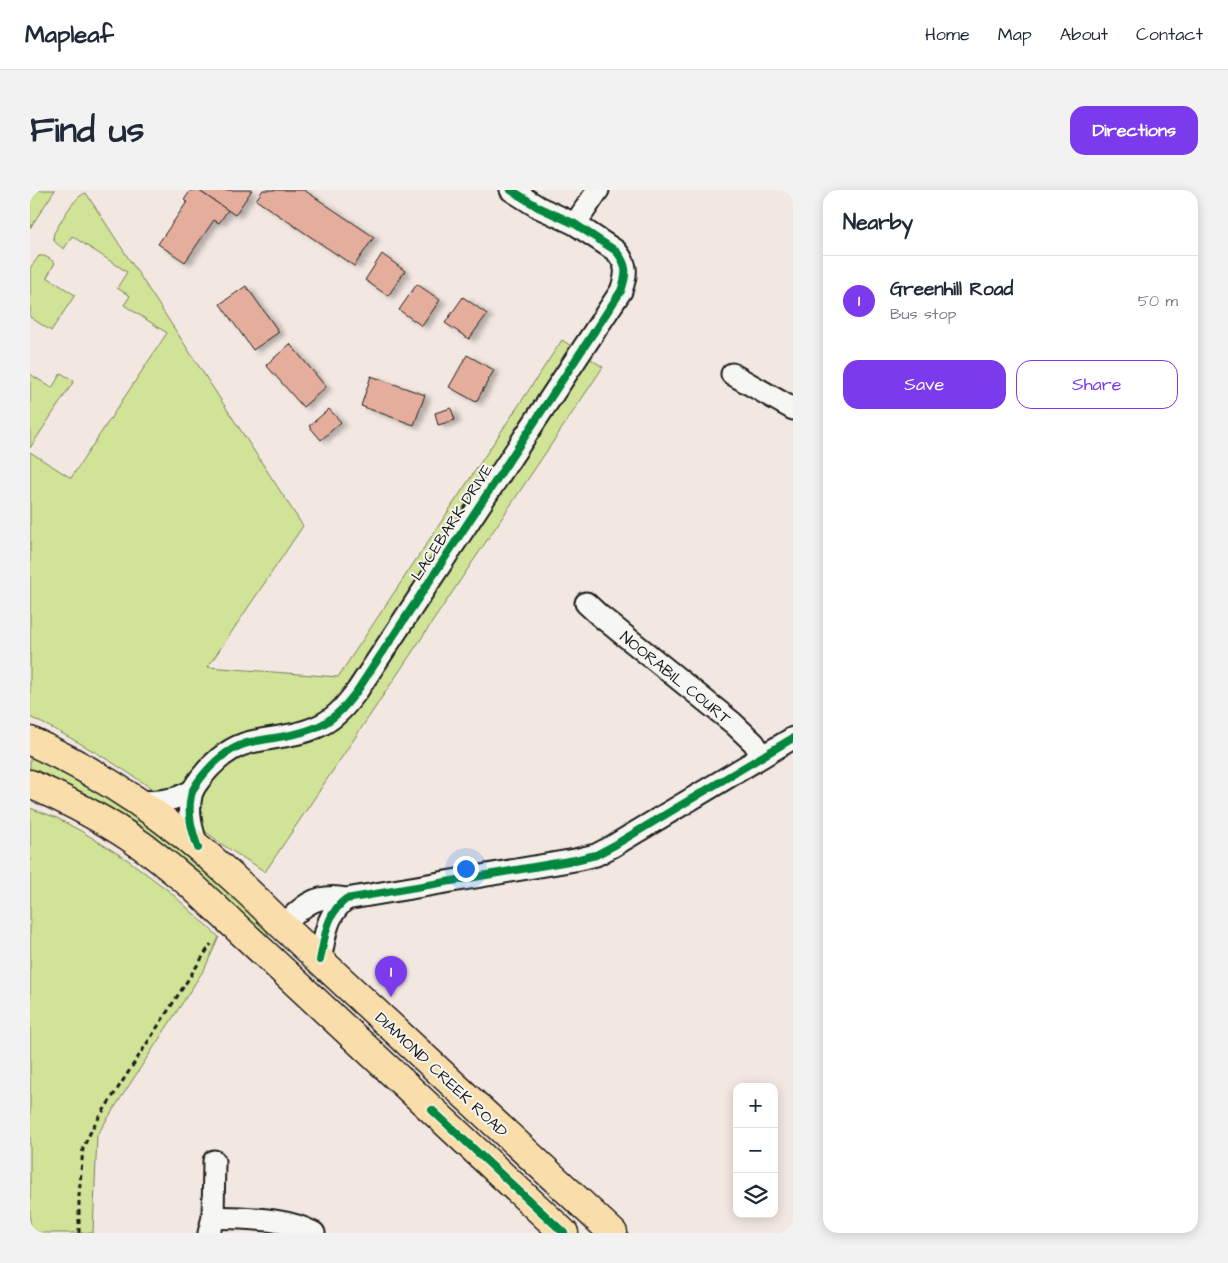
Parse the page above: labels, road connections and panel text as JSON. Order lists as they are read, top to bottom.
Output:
{
  "streets": {
    "main road": ["DIAMOND CREEK ROAD"],
    "street": ["LACEBARK DRIVE", "NOORABIL COURT"]
  },
  "crossings": [
    ["LACEBARK DRIVE", "DIAMOND CREEK ROAD"]
  ],
  "page": {
    "header": "Mapleaf",
    "nav": [
      "Home",
      "Map",
      "About",
      "Contact"
    ],
    "title": "Find us",
    "buttons": [
      "Directions",
      ["Save", "Share"]
    ],
    "heading": "Nearby",
    "list": [
      {
        "mark": "1",
        "name": "Greenhill Road",
        "note": "Bus stop",
        "value": "50 m"
      }
    ],
    "pins": "1",
    "map_buttons": ["+", "−"]
  }
}
